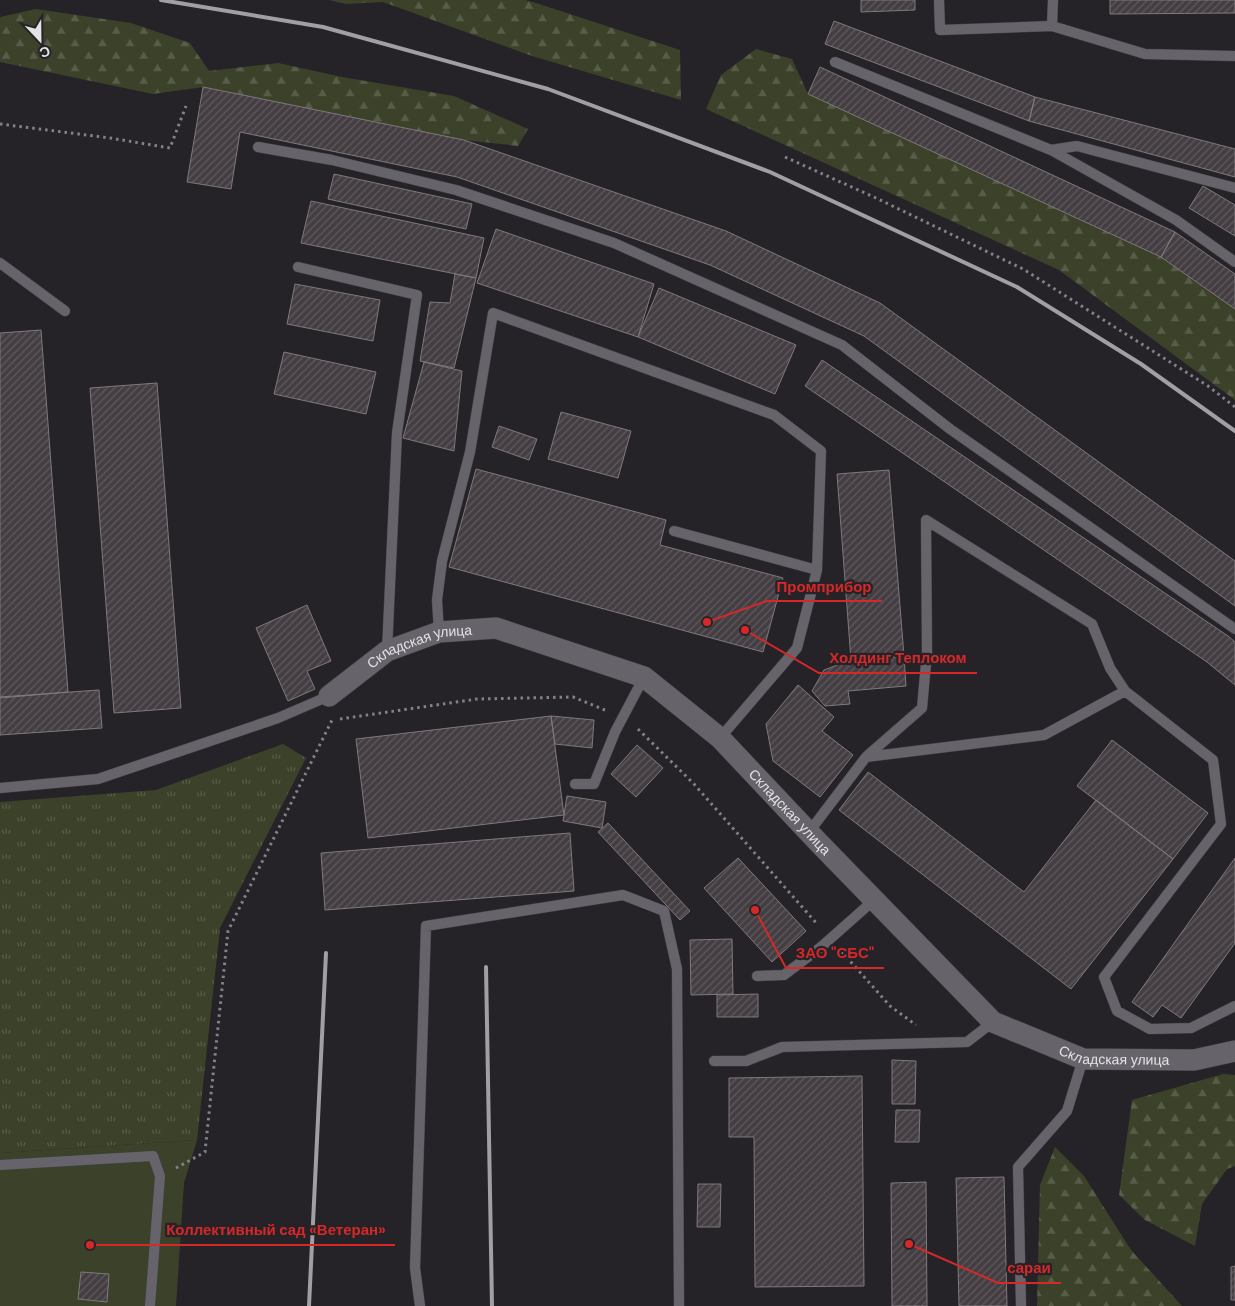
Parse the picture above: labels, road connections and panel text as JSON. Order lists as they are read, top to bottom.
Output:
{
  "streets": {
    "street": ["Складская улица"]
  },
  "places": [
    "Промприбор",
    "Холдинг Теплоком",
    "ЗАО \"СБС\"",
    "сараи",
    "Коллективный сад «Ветеран»"
  ],
  "north": "bottom"
}
